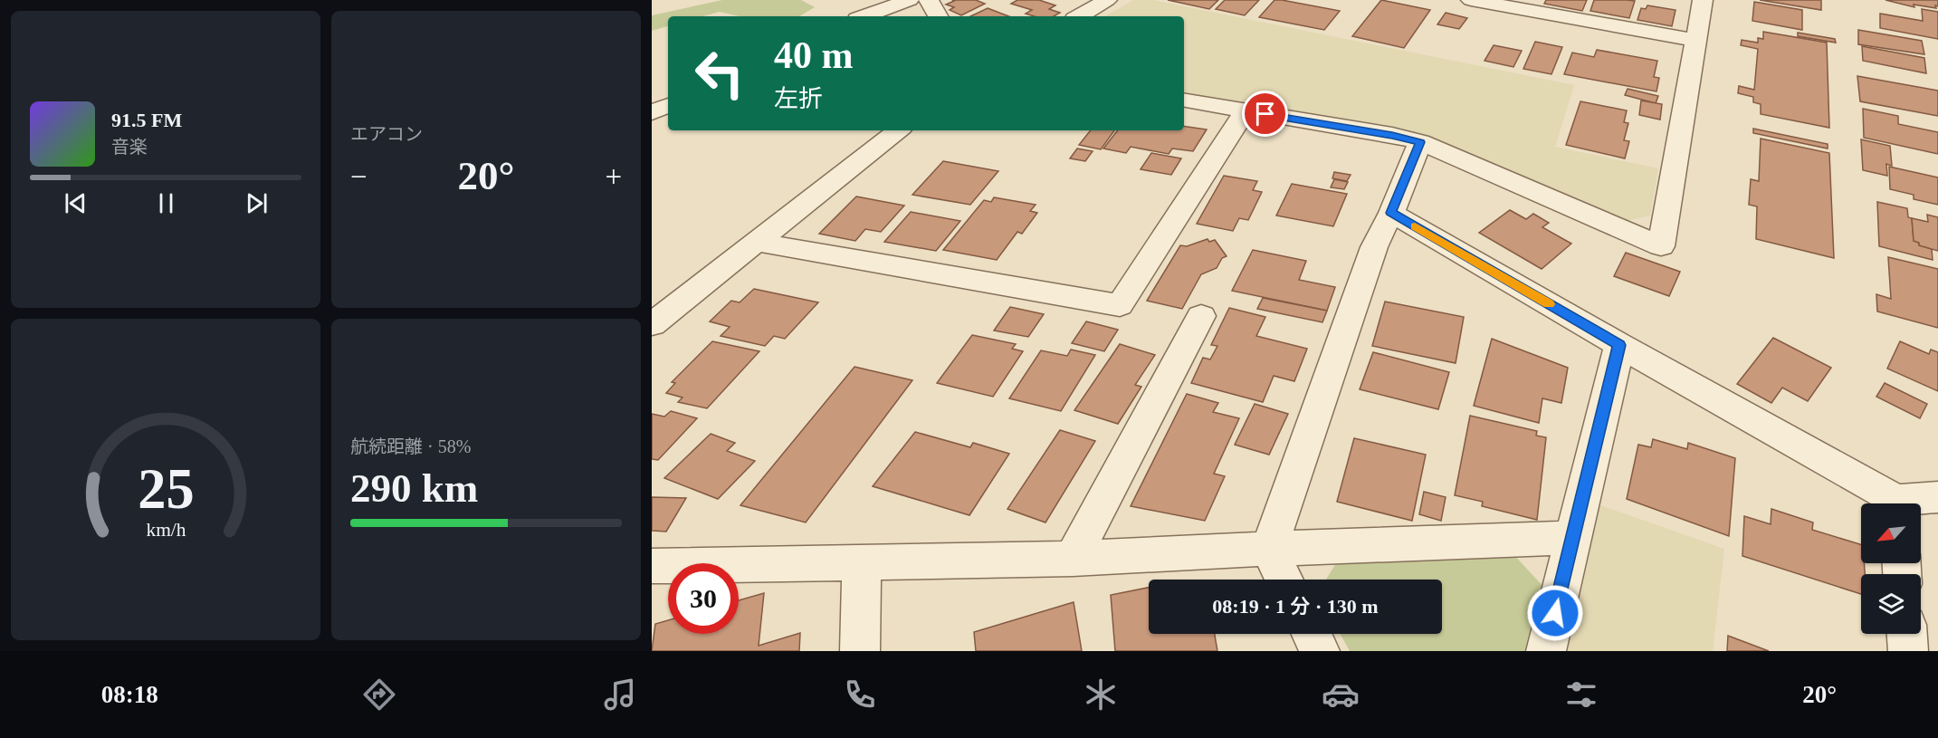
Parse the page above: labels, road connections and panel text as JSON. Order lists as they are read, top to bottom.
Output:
{
  "north": "bottom left",
  "page": {
    "tile": [
      "エアコン",
      ["航続距離 · 58%", "290 km"]
    ],
    "turn": ["40 m", "左折"],
    "song": ["91.5 FM", "音楽"],
    "heat": ["−", "20°", "+"],
    "limit": "30",
    "trip": "08:19 · 1 分 · 130 m",
    "tabs": ["08:18", "20°"],
    "gauge": ["25", "km/h"]
  }
}
